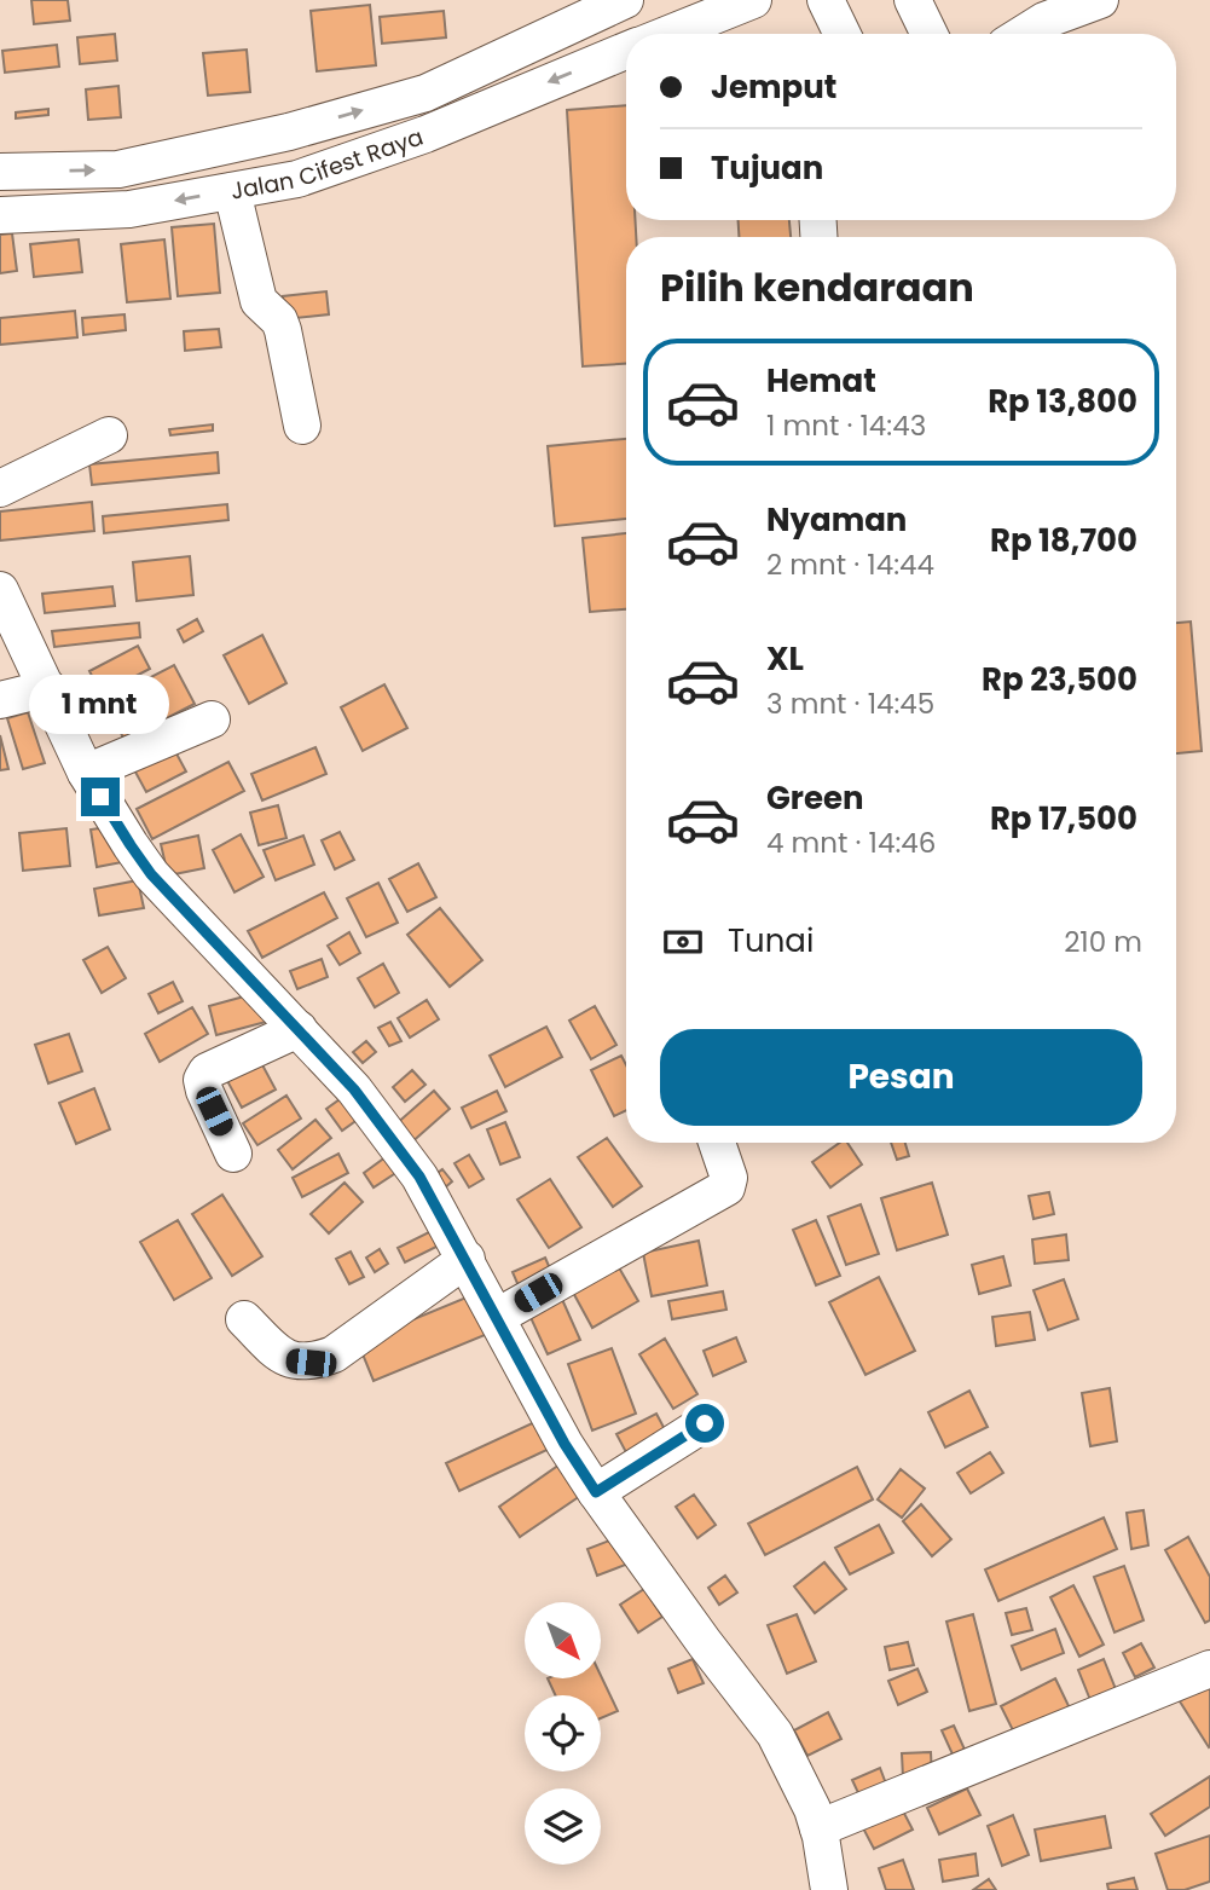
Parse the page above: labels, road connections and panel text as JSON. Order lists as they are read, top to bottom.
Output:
{
  "streets": {
    "street": ["Jalan Cifest Raya"]
  },
  "north": "bottom right",
  "page": {
    "banner": ["Jemput", "Tujuan"],
    "heading": "Pilih kendaraan",
    "list": [
      {
        "name": "Hemat",
        "note": "1 mnt · 14:43",
        "value": "Rp 13,800"
      },
      {
        "name": "Nyaman",
        "note": "2 mnt · 14:44",
        "value": "Rp 18,700"
      },
      {
        "name": "XL",
        "note": "3 mnt · 14:45",
        "value": "Rp 23,500"
      },
      {
        "name": "Green",
        "note": "4 mnt · 14:46",
        "value": "Rp 17,500"
      }
    ],
    "bubble": "1 mnt",
    "pay": ["Tunai", "210 m"],
    "buttons": "Pesan"
  }
}
